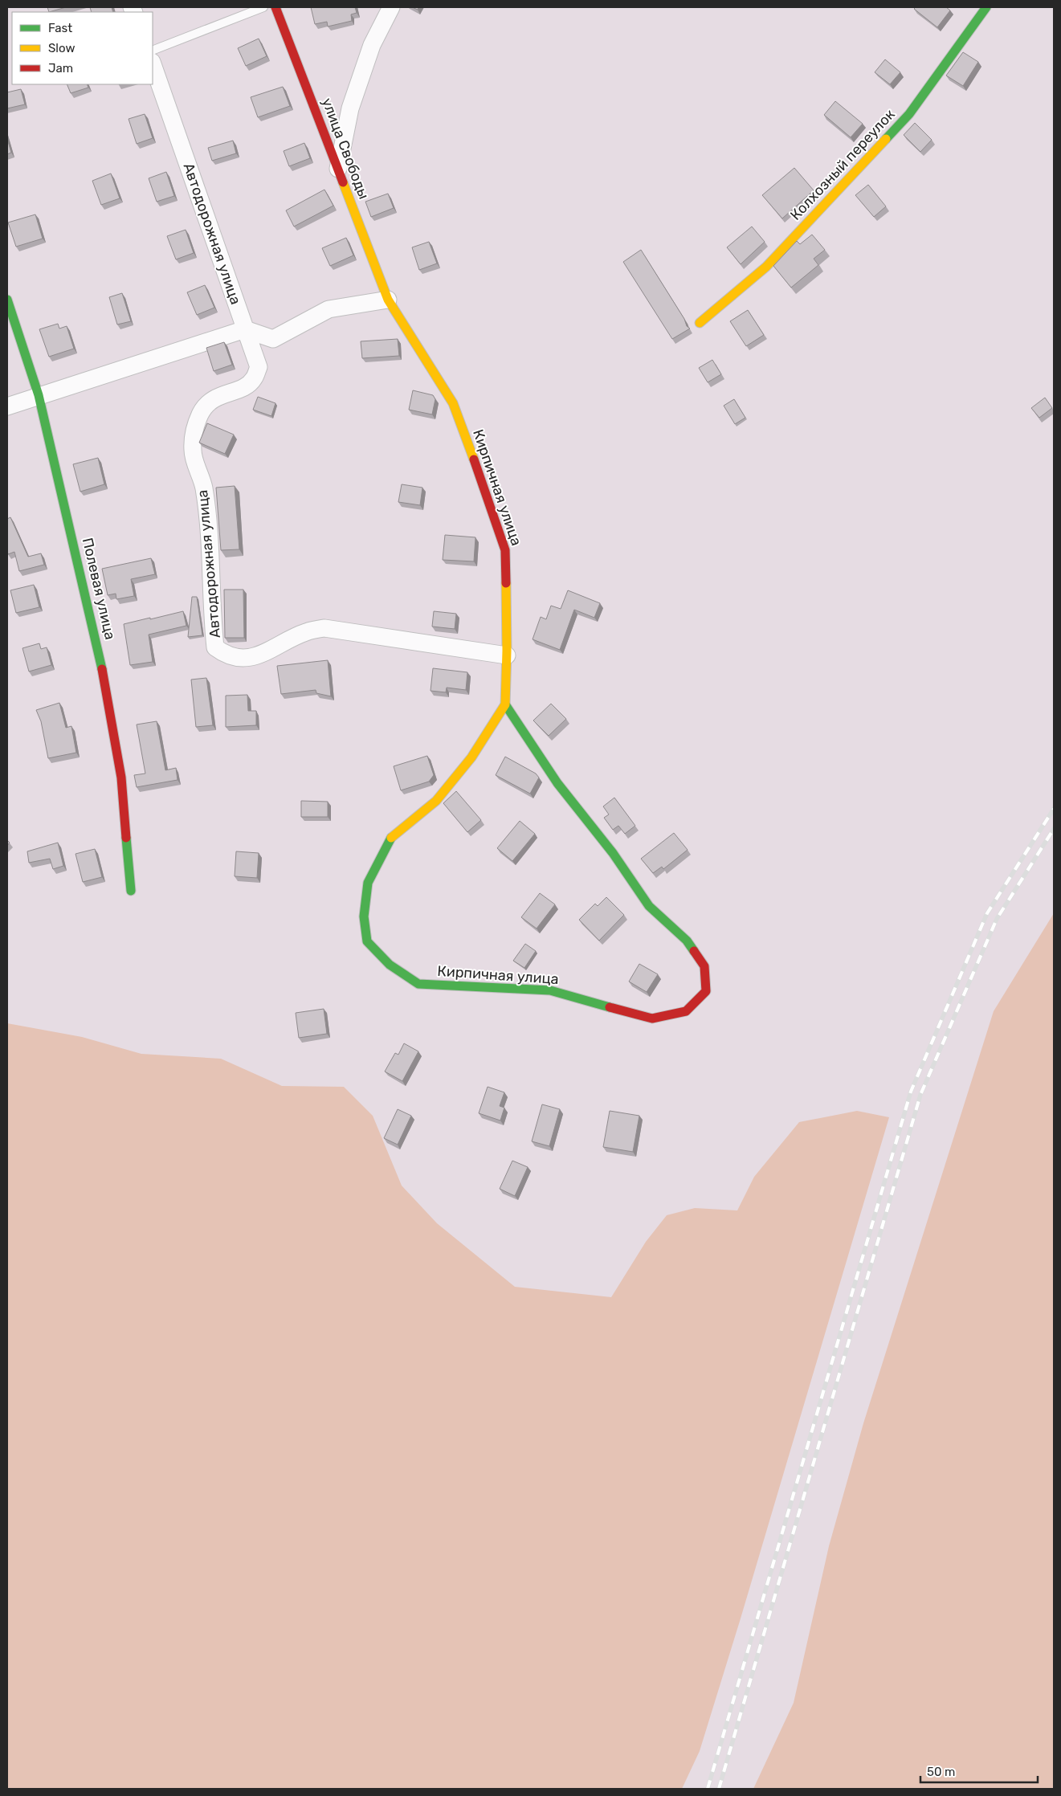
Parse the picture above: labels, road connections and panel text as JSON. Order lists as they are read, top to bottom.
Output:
{
  "streets": {
    "street": [
      "улица Свободы",
      "Колхозный переулок",
      "Автодорожная улица",
      "Кирпичная улица",
      "Полевая улица"
    ]
  },
  "crossings": [
    ["улица Свободы", "Кирпичная улица"],
    ["Автодорожная улица", "Кирпичная улица"]
  ],
  "legend": ["Fast", "Slow", "Jam"],
  "scale_bar": "50 m"
}
